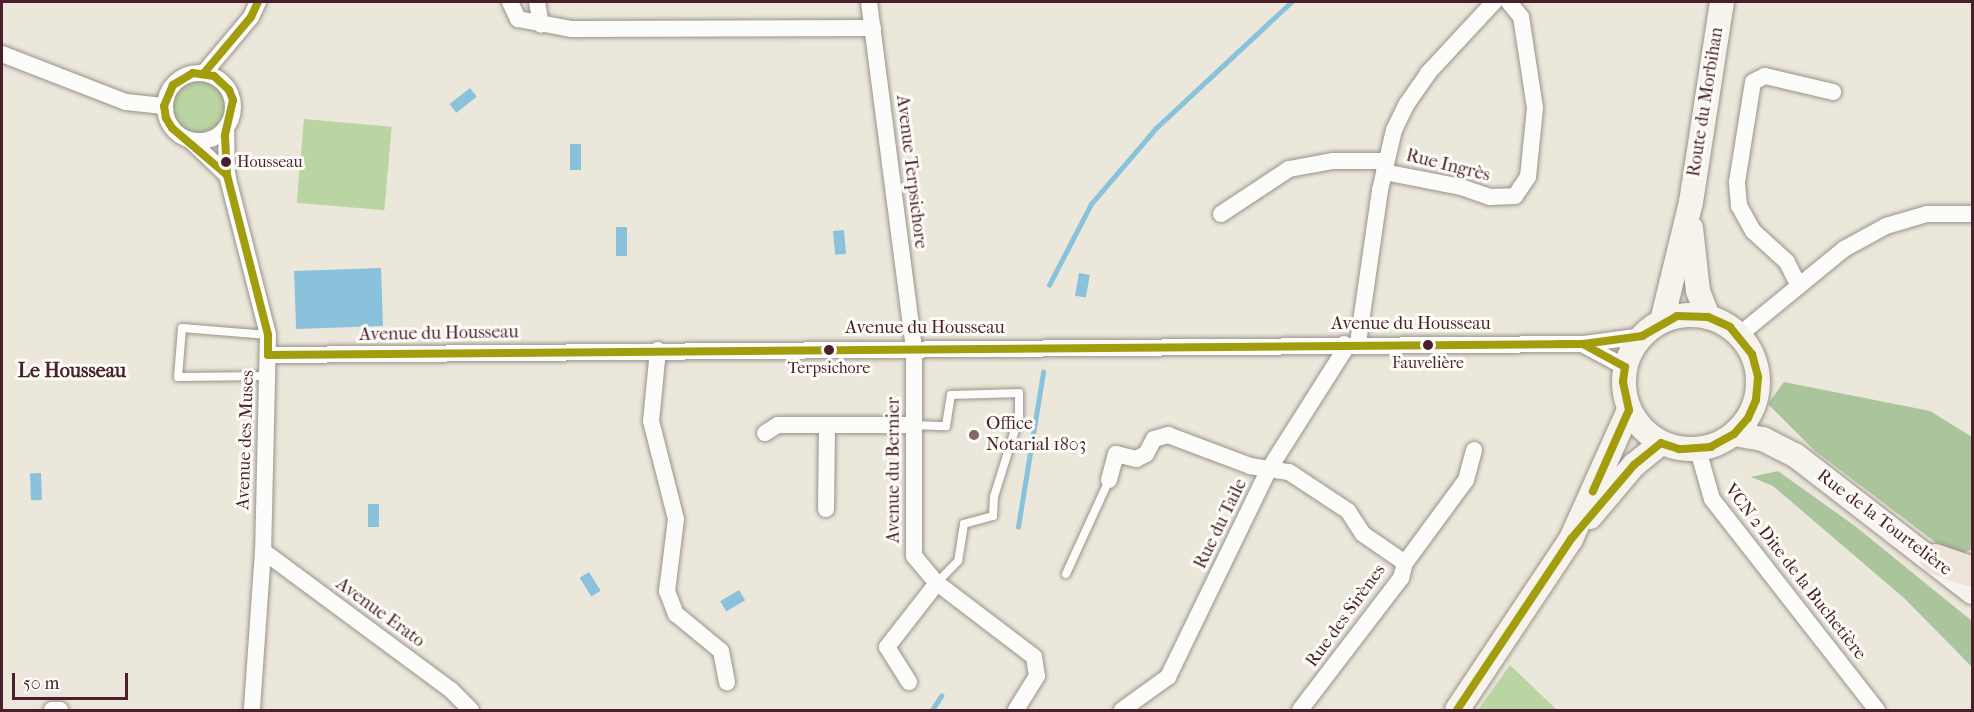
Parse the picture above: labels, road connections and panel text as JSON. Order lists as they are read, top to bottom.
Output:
{
  "streets": {
    "main road": ["Route du Morbihan", "Rue de la Tourtelière"],
    "street": [
      "Rue Ingrès",
      "Avenue Terpsichore",
      "Avenue du Housseau",
      "Avenue des Muses",
      "Avenue du Bernier",
      "Rue du Taile",
      "VCN 2 Dite de la Buchetière",
      "Avenue Erato",
      "Rue des Sirènes"
    ]
  },
  "crossings": [
    ["Route du Morbihan", "Avenue du Housseau"],
    ["Route du Morbihan", "Rue de la Tourtelière"],
    ["Route du Morbihan", "VCN 2 Dite de la Buchetière"],
    ["Rue Ingrès", "Rue du Taile"],
    ["Avenue Terpsichore", "Avenue du Housseau"],
    ["Avenue Terpsichore", "Avenue du Bernier"],
    ["Avenue du Housseau", "Avenue des Muses"],
    ["Avenue du Housseau", "Avenue du Bernier"],
    ["Avenue du Housseau", "Rue de la Tourtelière"],
    ["Avenue du Housseau", "Rue du Taile"],
    ["Avenue du Housseau", "VCN 2 Dite de la Buchetière"],
    ["Avenue des Muses", "Avenue Erato"],
    ["Rue de la Tourtelière", "VCN 2 Dite de la Buchetière"],
    ["Rue du Taile", "Rue des Sirènes"]
  ],
  "districts": ["Le Housseau"],
  "places": [
    "Housseau",
    "Fauvelière",
    "Terpsichore",
    "Office Notarial 1803"
  ],
  "scale_bar": "50 m"
}
